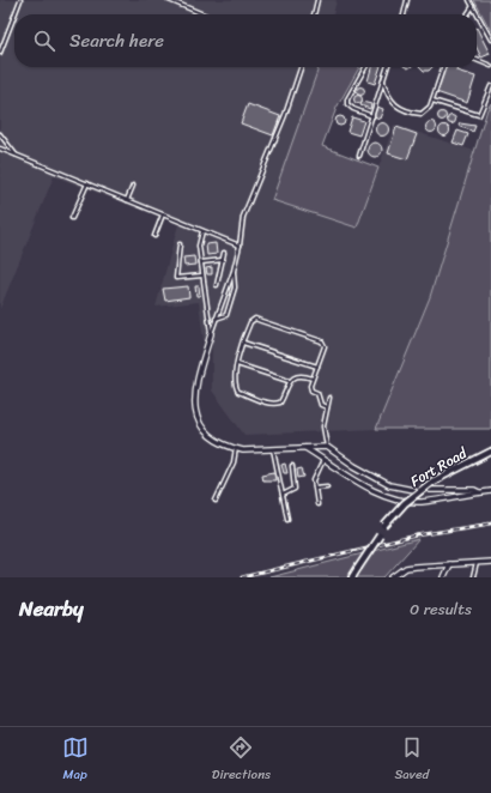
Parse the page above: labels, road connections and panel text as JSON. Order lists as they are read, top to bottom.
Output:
{
  "streets": {
    "street": ["Fort Road"]
  },
  "page": {
    "search": "Search here",
    "heading": ["Nearby", "0 results"],
    "nav": ["Map", "Directions", "Saved"]
  }
}
